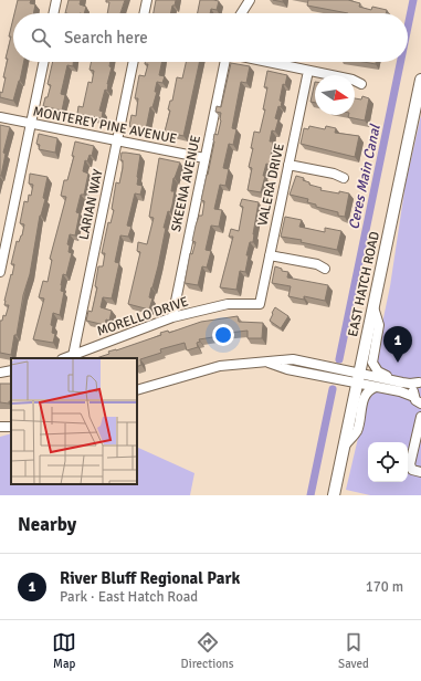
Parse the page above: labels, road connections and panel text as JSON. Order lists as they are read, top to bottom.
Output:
{
  "streets": {
    "main road": ["EAST HATCH ROAD"],
    "street": [
      "MONTEREY PINE AVENUE",
      "SKEENA AVENUE",
      "VALERA DRIVE",
      "LARIAN WAY",
      "MORELLO DRIVE"
    ]
  },
  "crossings": [
    ["MONTEREY PINE AVENUE", "SKEENA AVENUE"],
    ["MONTEREY PINE AVENUE", "LARIAN WAY"],
    ["SKEENA AVENUE", "MORELLO DRIVE"],
    ["VALERA DRIVE", "MORELLO DRIVE"],
    ["LARIAN WAY", "MORELLO DRIVE"]
  ],
  "water": ["Ceres Main Canal"],
  "north": "right",
  "page": {
    "search": "Search here",
    "pins": "1",
    "heading": "Nearby",
    "list": [
      {
        "mark": "1",
        "name": "River Bluff Regional Park",
        "note": "Park · East Hatch Road",
        "value": "170 m"
      }
    ],
    "nav": ["Map", "Directions", "Saved"]
  }
}
